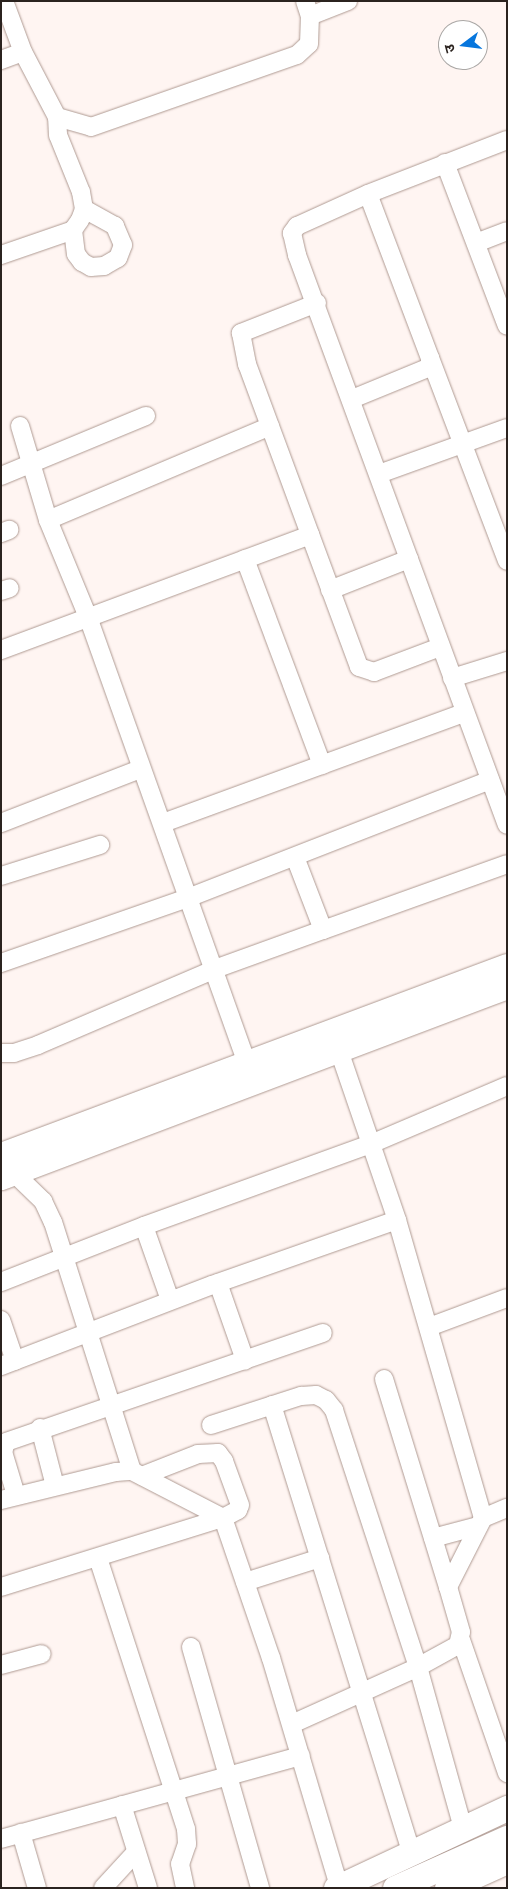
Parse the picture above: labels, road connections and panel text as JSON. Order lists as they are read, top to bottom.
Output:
{
  "north": "left"
}
